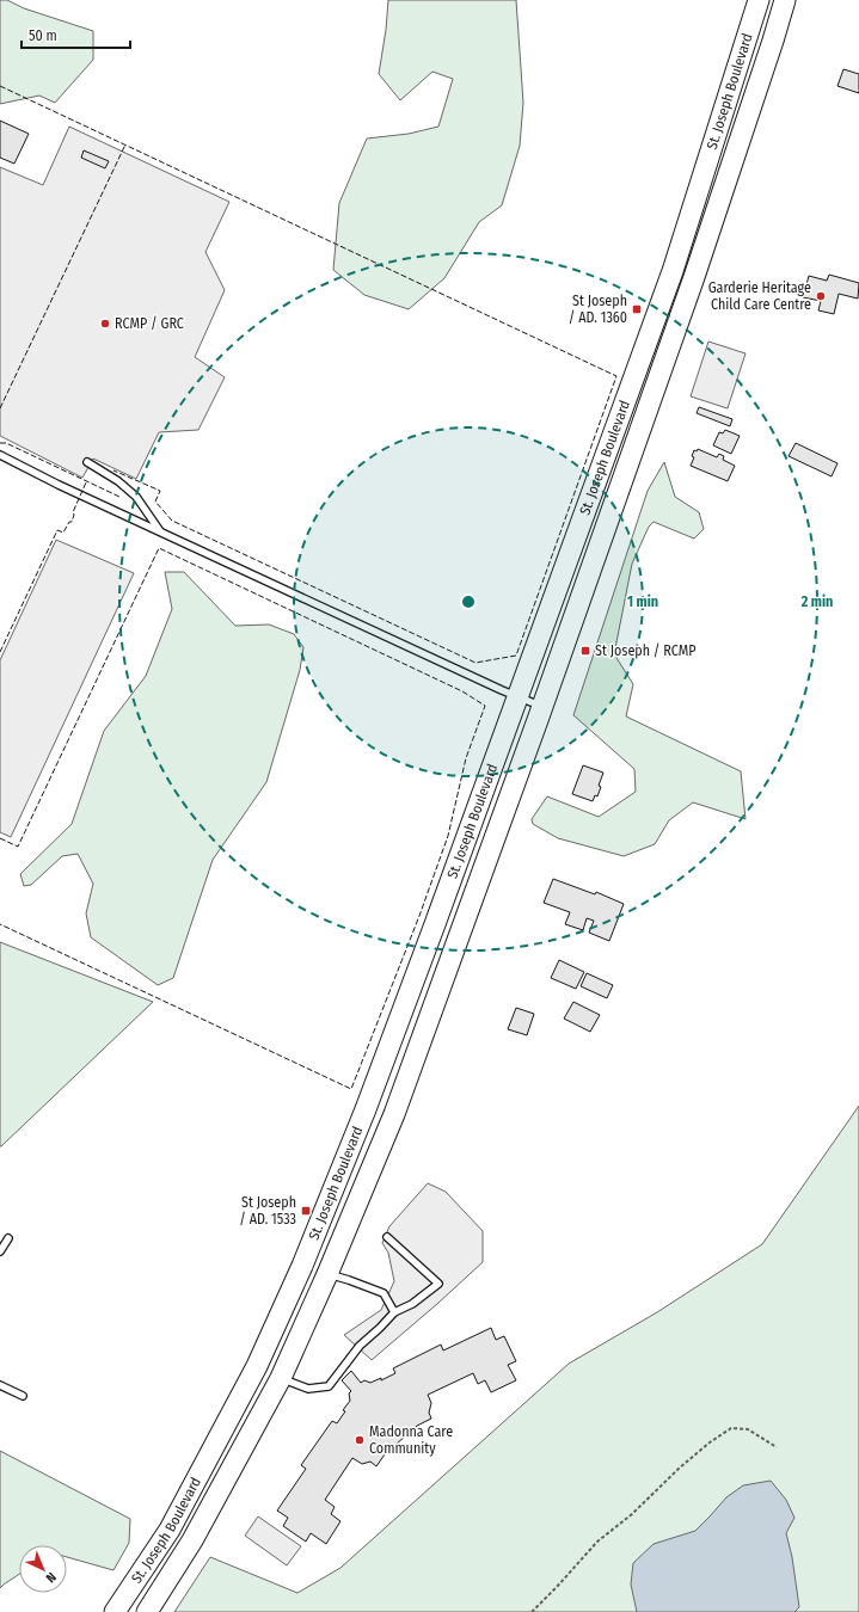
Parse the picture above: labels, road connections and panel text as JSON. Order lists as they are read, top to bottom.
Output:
{
  "streets": {
    "main road": ["St. Joseph Boulevard"]
  },
  "places": {
    "other": ["Garderie Heritage Child Care Centre", "RCMP / GRC", "Madonna Care Community"],
    "transit": ["St Joseph / AD. 1360", "St Joseph / RCMP", "St Joseph / AD. 1533"]
  },
  "scale_bar": "50 m",
  "north": "bottom right",
  "rings": ["1 min", "2 min"]
}
